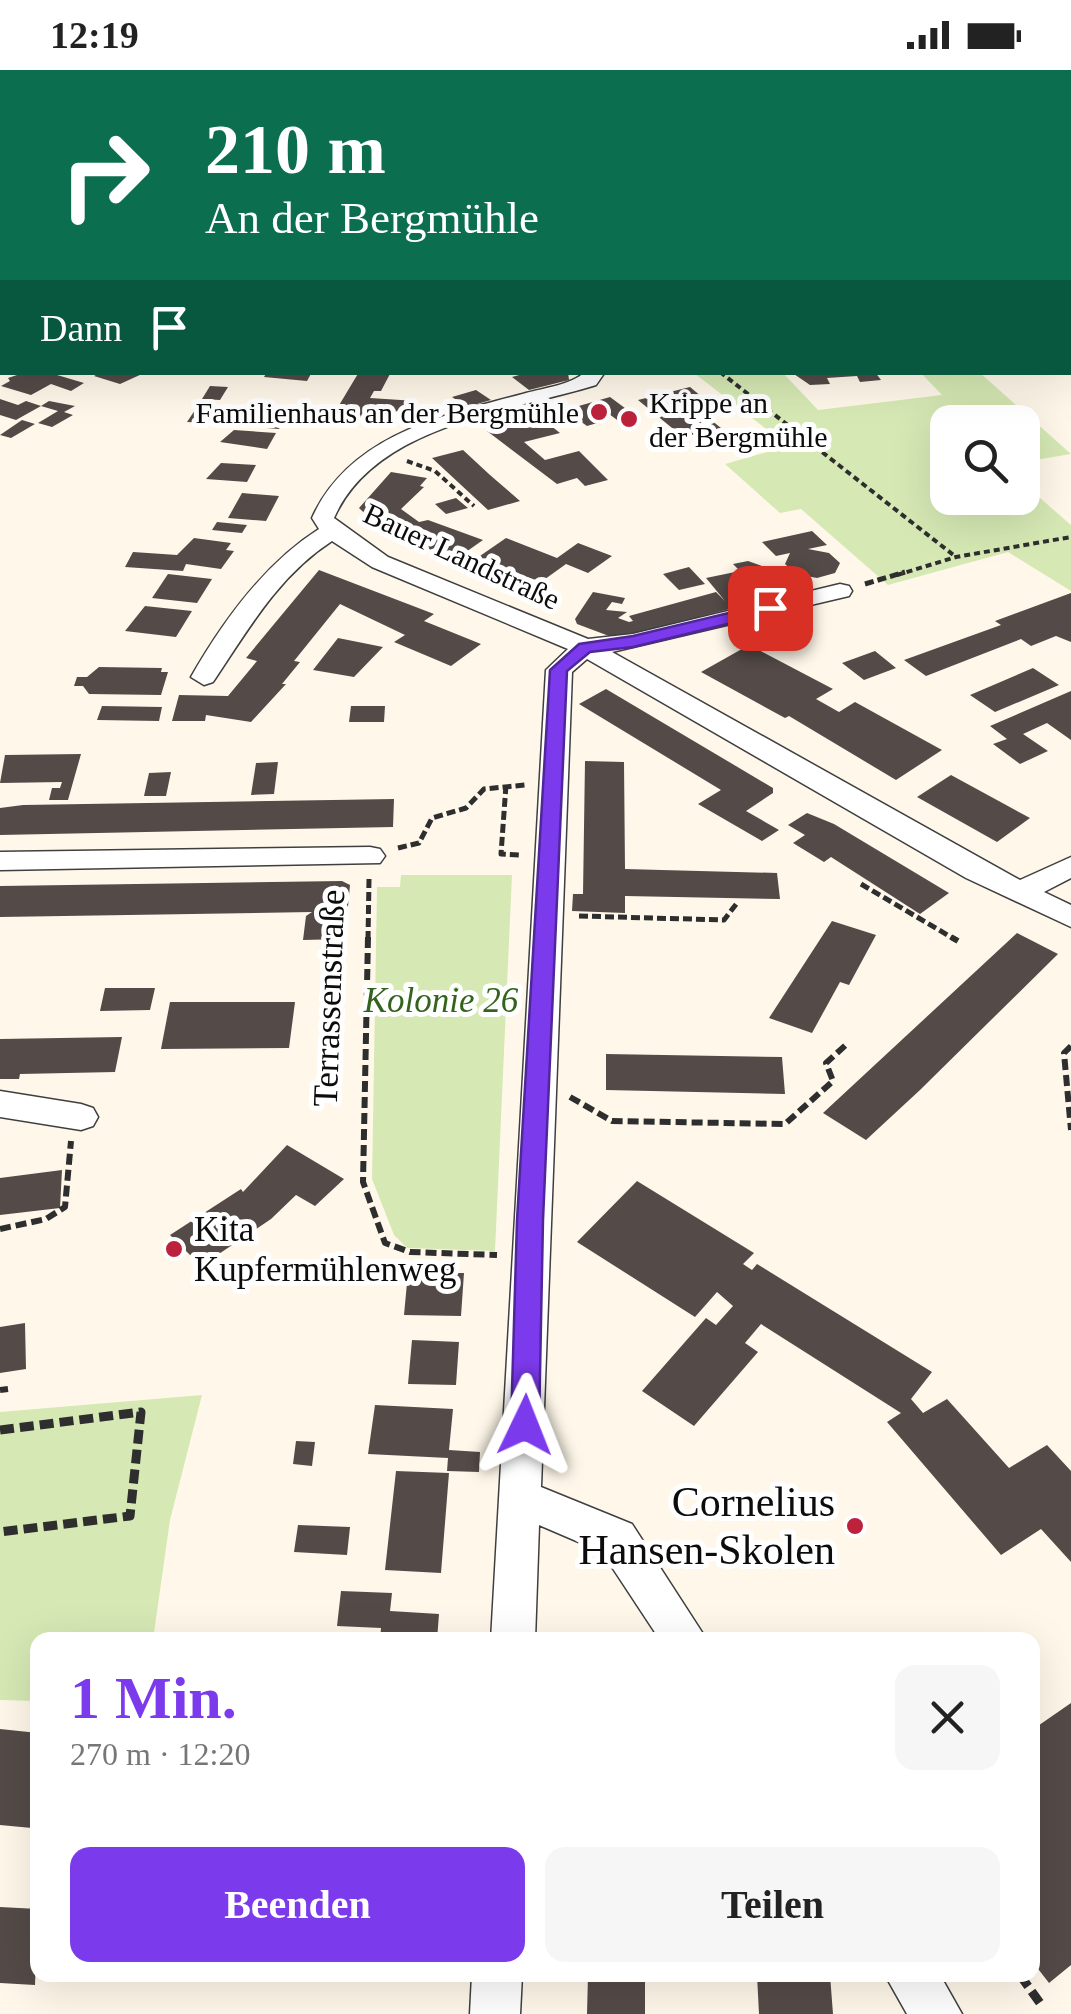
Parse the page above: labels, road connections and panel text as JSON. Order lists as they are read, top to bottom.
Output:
{
  "streets": {
    "street": ["Bauer Landstraße", "Terrassenstraße"]
  },
  "parks": ["Kolonie 26"],
  "places": [
    "Familienhaus an der Bergmühle",
    "Krippe an der Bergmühle",
    "Kita Kupfermühlenweg",
    "Cornelius Hansen-Skolen"
  ],
  "page": {
    "status": "12:19",
    "turn": ["210 m", "An der Bergmühle"],
    "then": "Dann",
    "heading": ["1 Min.", "270 m · 12:20"],
    "buttons": ["Beenden", "Teilen"]
  }
}
